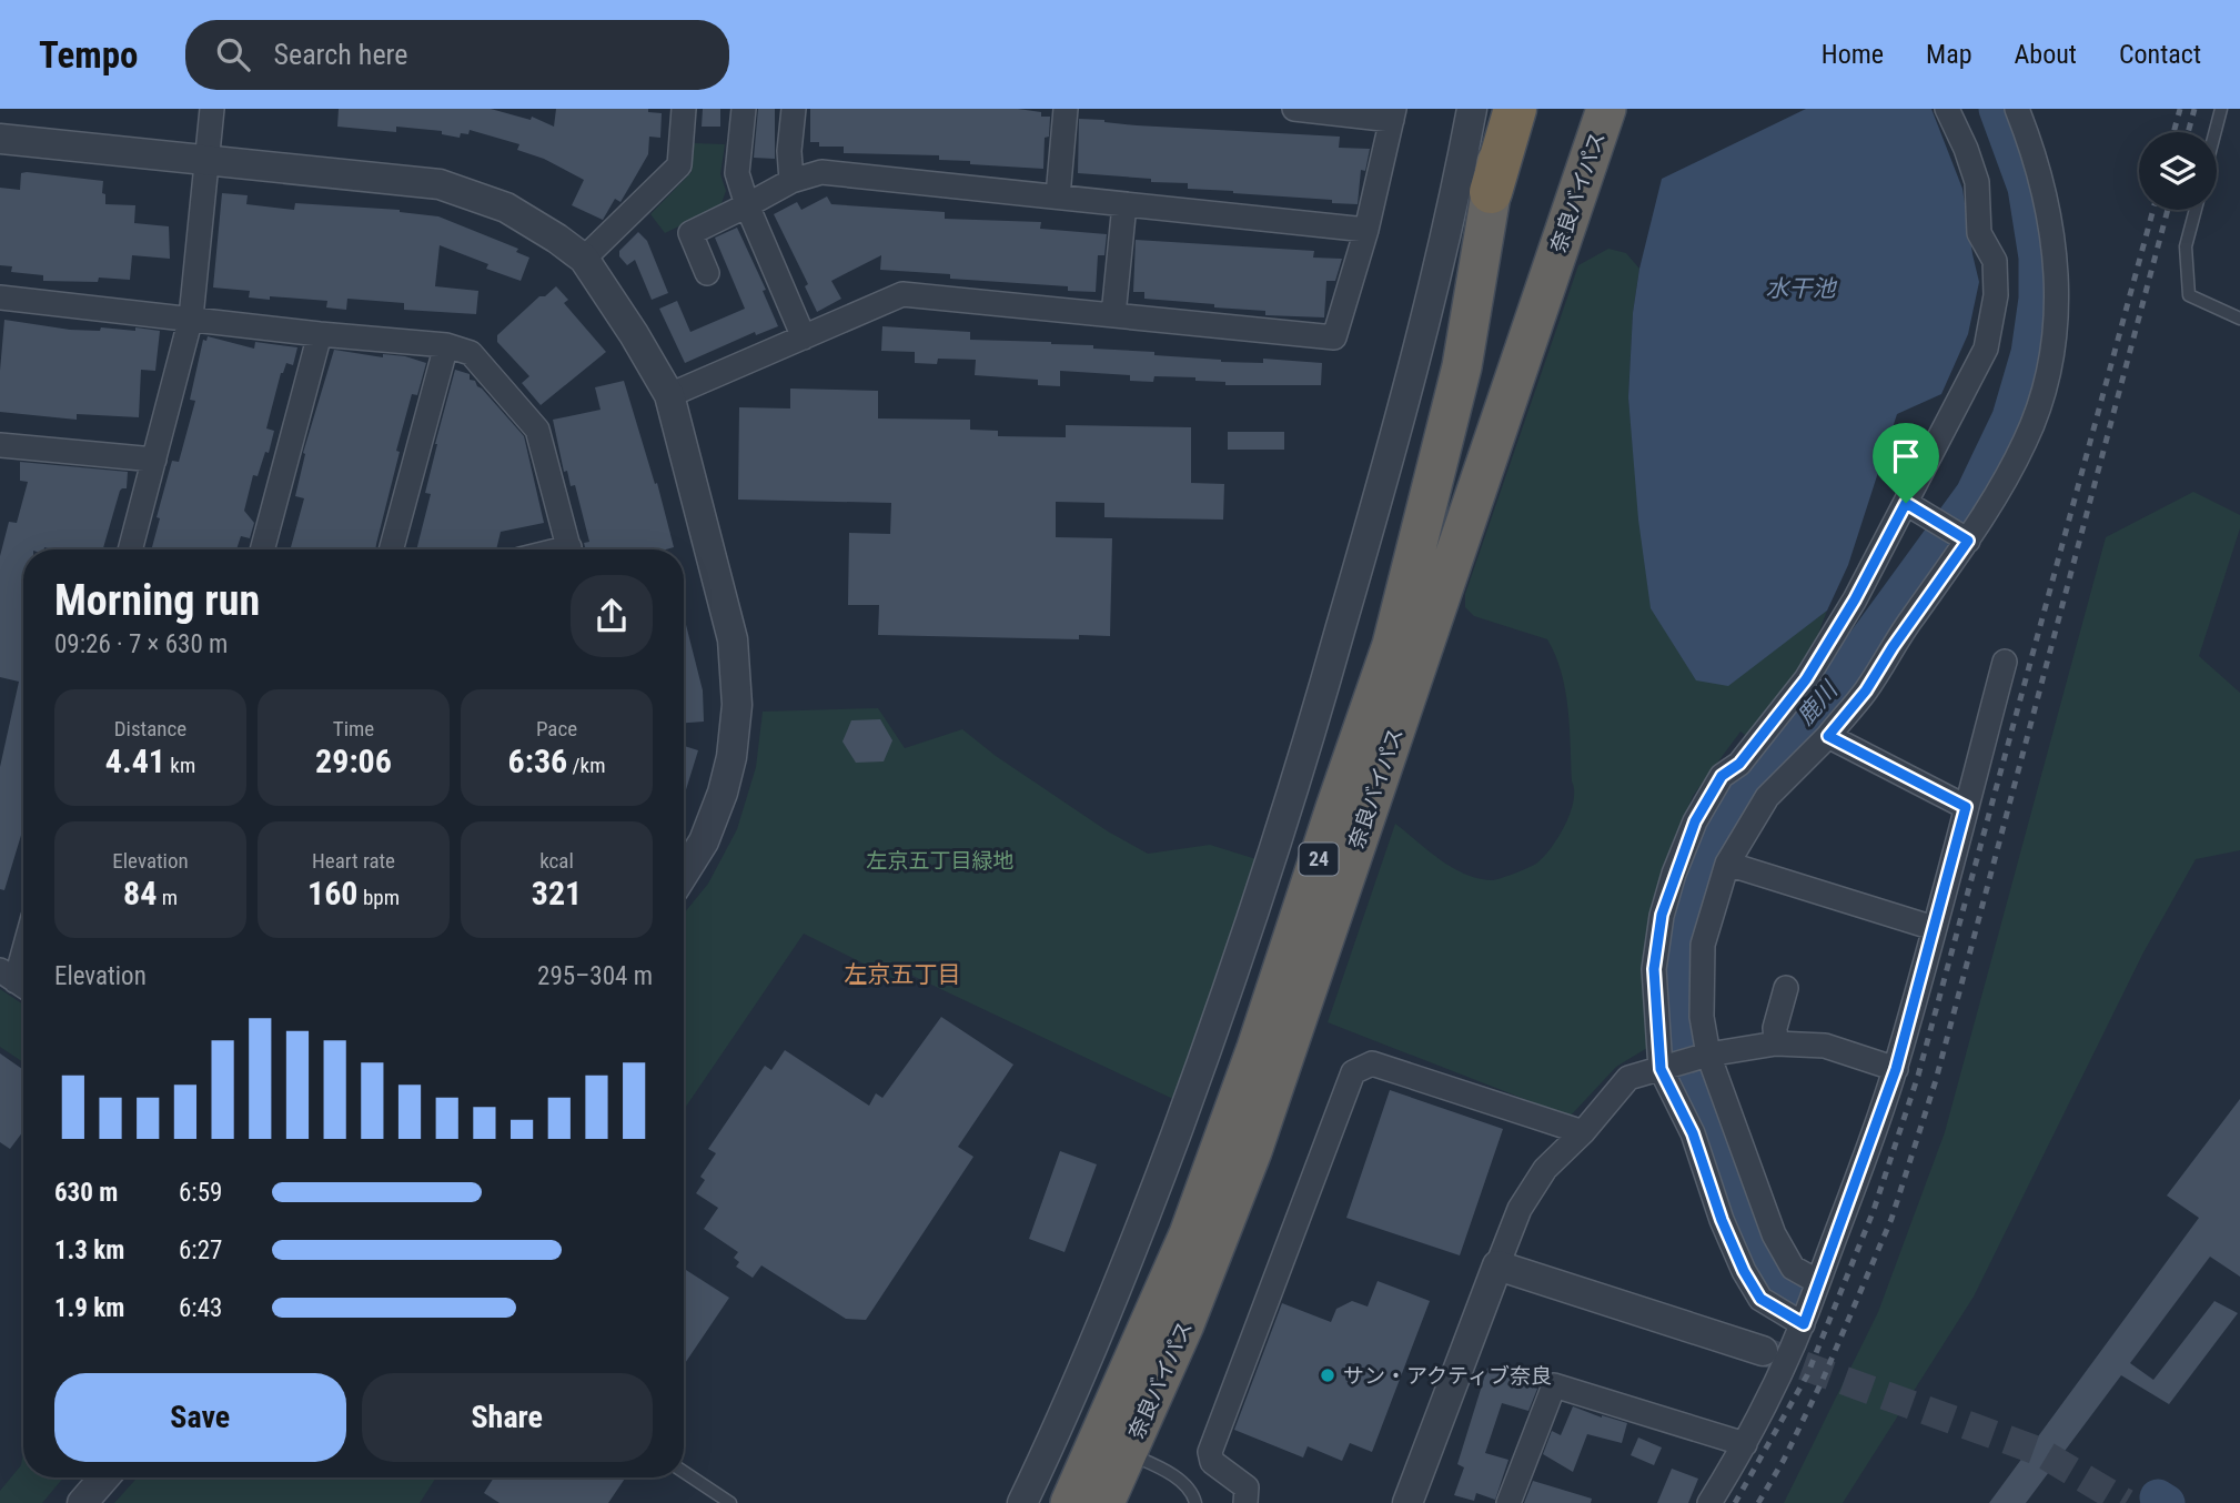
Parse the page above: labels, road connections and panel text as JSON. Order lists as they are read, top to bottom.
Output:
{
  "streets": {
    "highway": ["奈良バイパス", "24"]
  },
  "districts": ["左京五丁目"],
  "water": ["水干池", "鹿川"],
  "parks": ["左京五丁目緑地"],
  "places": ["サン・アクティブ奈良"],
  "page": {
    "header": "Tempo",
    "search": "Search here",
    "nav": [
      "Home",
      "Map",
      "About",
      "Contact"
    ],
    "heading": ["Morning run", "09:26 · 7 × 630 m"],
    "stats": [
      ["Distance", "4.41 km"],
      ["Time", "29:06"],
      ["Pace", "6:36 /km"],
      ["Elevation", "84 m"],
      ["Heart rate", "160 bpm"],
      ["kcal", "321"]
    ],
    "chart": ["Elevation", "295–304 m"],
    "list": [
      {
        "name": "630 m",
        "note": "6:59"
      },
      {
        "name": "1.3 km",
        "note": "6:27"
      },
      {
        "name": "1.9 km",
        "note": "6:43"
      }
    ],
    "buttons": ["Save", "Share"]
  }
}
